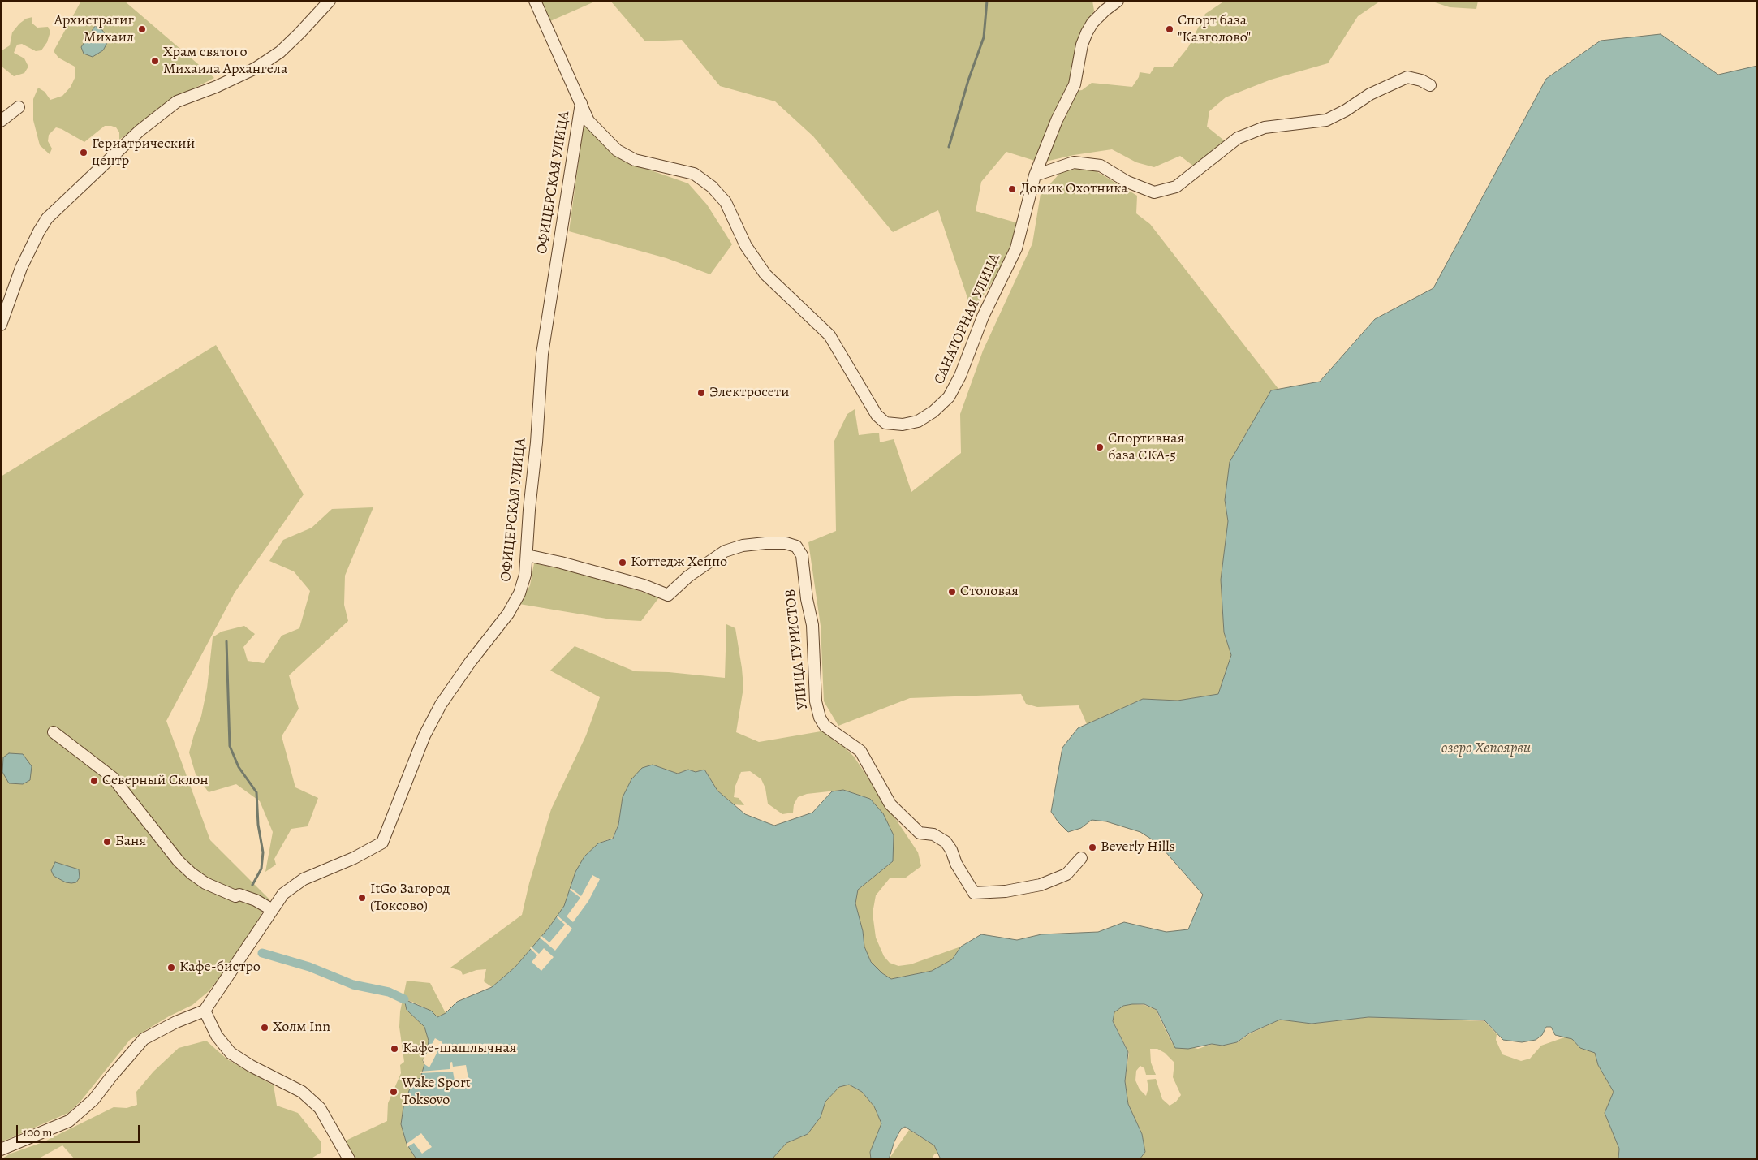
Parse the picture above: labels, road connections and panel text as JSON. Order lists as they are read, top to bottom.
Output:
{
  "streets": {
    "street": ["ОФИЦЕРСКАЯ УЛИЦА", "САНАТОРНАЯ УЛИЦА", "УЛИЦА ТУРИСТОВ"]
  },
  "crossings": [
    ["ОФИЦЕРСКАЯ УЛИЦА", "САНАТОРНАЯ УЛИЦА"],
    ["ОФИЦЕРСКАЯ УЛИЦА", "УЛИЦА ТУРИСТОВ"]
  ],
  "water": ["озеро Хепоярви"],
  "places": [
    "Архистратиг Михаил",
    "Спорт база \"Кавголово\"",
    "Храм святого Михаила Архангела",
    "Гериатрический центр",
    "Домик Охотника",
    "Электросети",
    "Спортивная база СКА-5",
    "Коттедж Хеппо",
    "Столовая",
    "Северный Склон",
    "Баня",
    "Beverly Hills",
    "ItGo Загород (Токсово)",
    "Кафе-бистро",
    "Холм Inn",
    "Кафе-шашлычная",
    "Wake Sport Toksovo"
  ],
  "scale_bar": "100 m"
}
